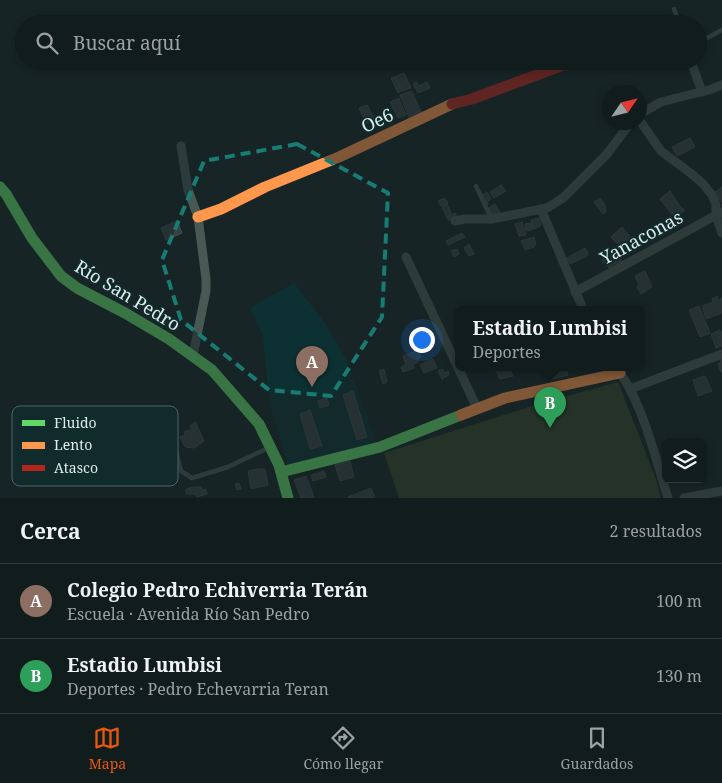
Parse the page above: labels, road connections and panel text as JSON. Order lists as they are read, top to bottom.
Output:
{
  "streets": {
    "street": ["Oe6", "Yanaconas", "Río San Pedro"]
  },
  "legend": ["Fluido", "Lento", "Atasco"],
  "north": "top right",
  "page": {
    "search": "Buscar aquí",
    "popup": ["Estadio Lumbisi", "Deportes"],
    "pins": ["A", "B"],
    "heading": ["Cerca", "2 resultados"],
    "list": [
      {
        "mark": "A",
        "name": "Colegio Pedro Echiverria Terán",
        "note": "Escuela · Avenida Río San Pedro",
        "value": "100 m"
      },
      {
        "mark": "B",
        "name": "Estadio Lumbisi",
        "note": "Deportes · Pedro Echevarria Teran",
        "value": "130 m"
      }
    ],
    "nav": ["Mapa", "Cómo llegar", "Guardados"]
  }
}
